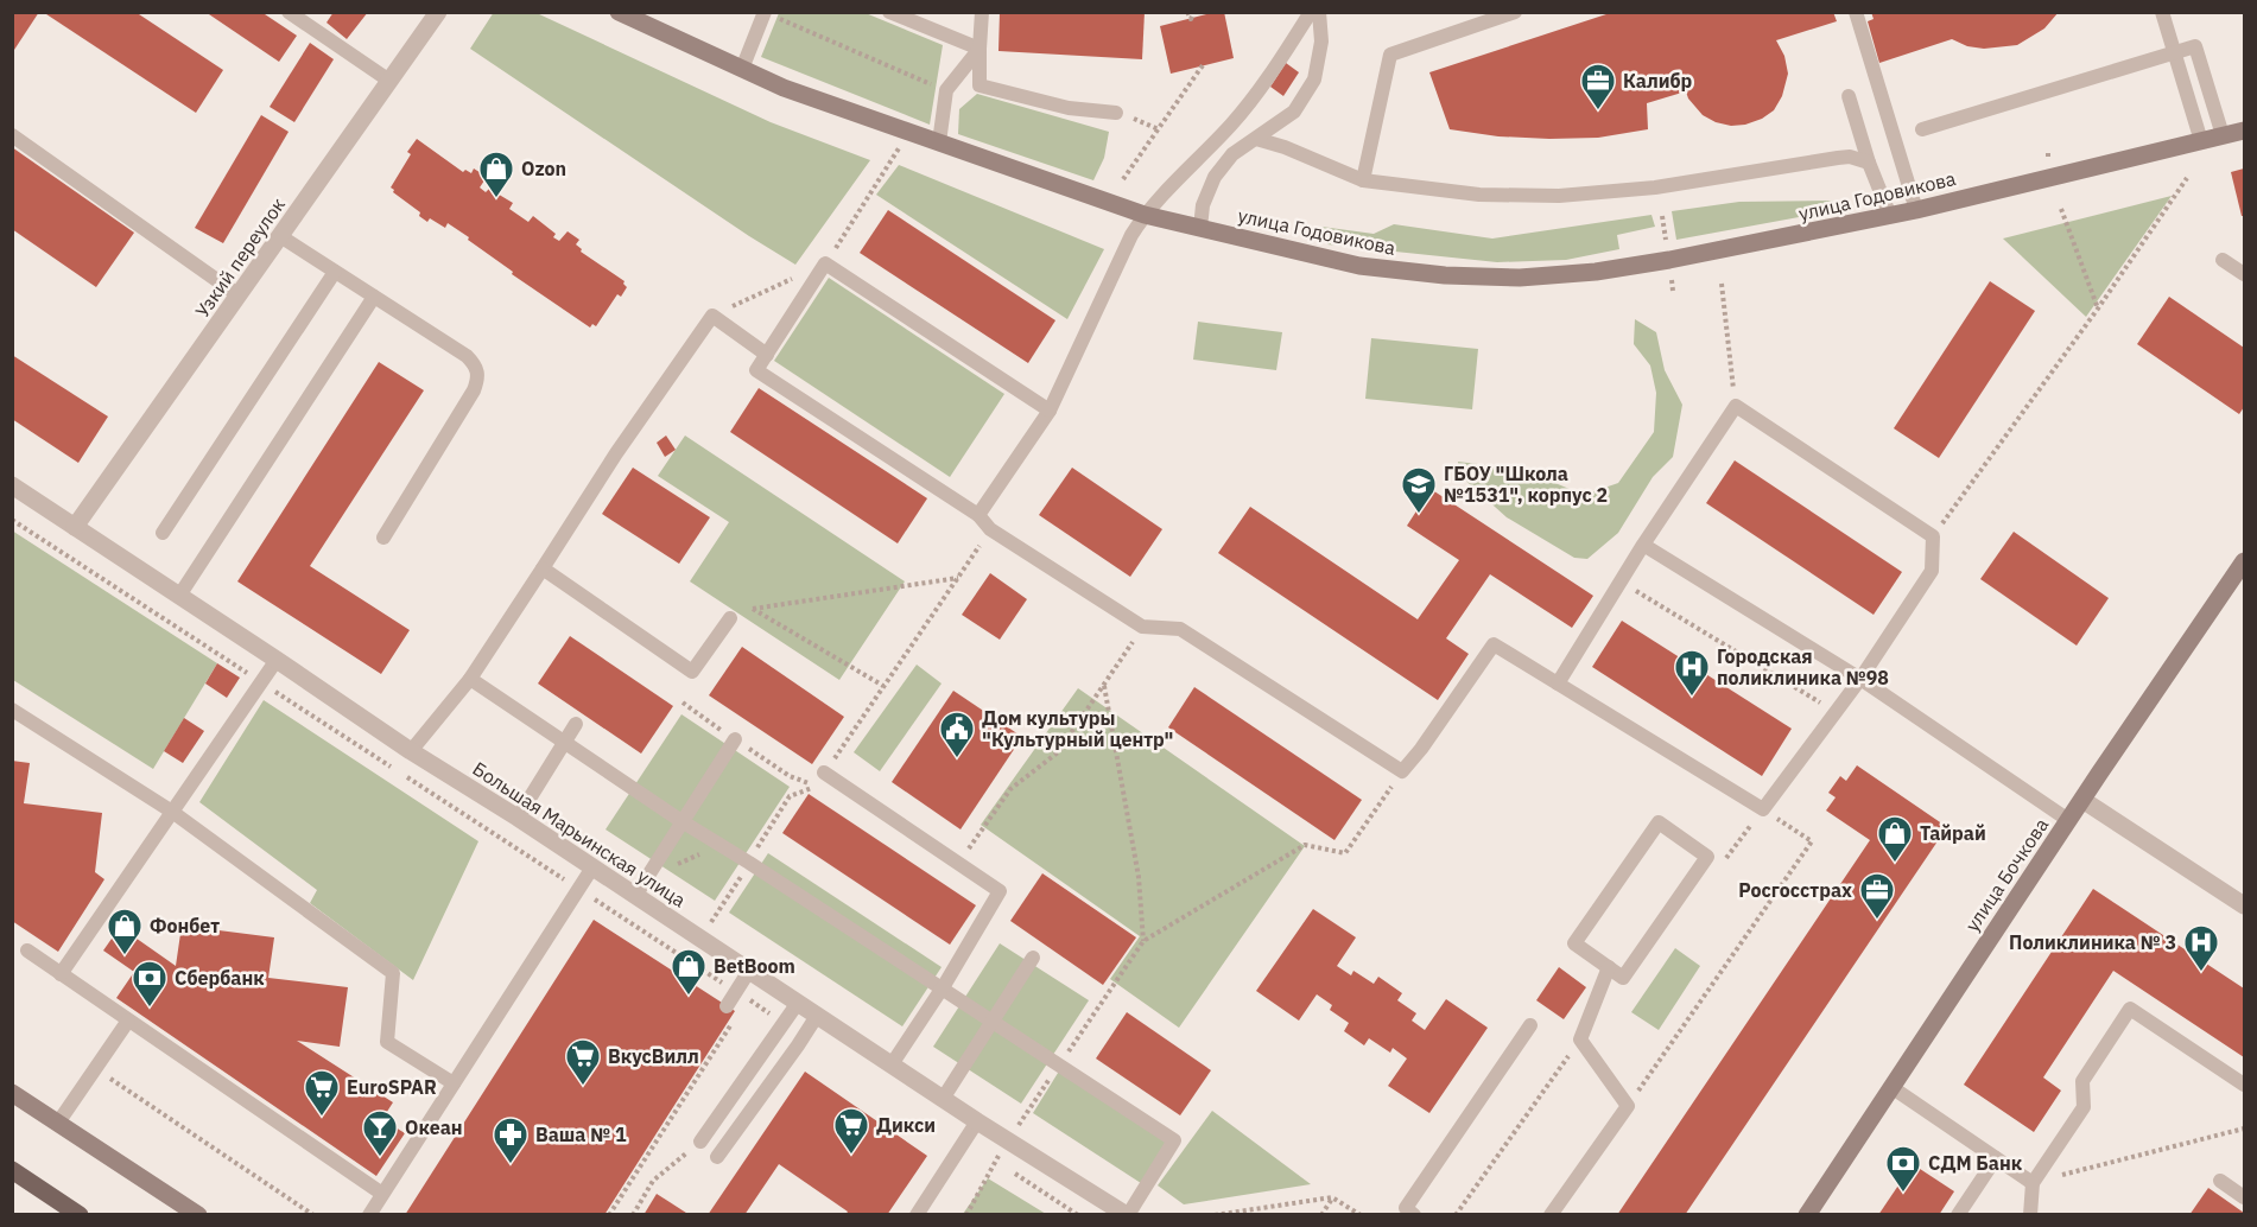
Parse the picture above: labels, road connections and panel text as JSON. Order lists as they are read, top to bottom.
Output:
{
  "streets": {
    "street": [
      "улица Годовикова",
      "Узкий переулок",
      "Большая Марьинская улица",
      "улица Бочкова"
    ]
  },
  "crossings": [
    ["Узкий переулок", "Большая Марьинская улица"]
  ],
  "places": {
    "office": ["Калибр", "Росгосстрах"],
    "shop": [
      "Ozon",
      "Тайрай",
      "Фонбет",
      "BetBoom"
    ],
    "school or university": ["ГБОУ \"Школа №1531\", корпус 2"],
    "hospital": ["Городская поликлиника №98", "Поликлиника № 3"],
    "public building": ["Дом культуры \"Культурный центр\""],
    "bank": ["Сбербанк", "СДМ Банк"],
    "supermarket": ["ВкусВилл", "EuroSPAR", "Дикси"],
    "bar": ["Океан"],
    "pharmacy": ["Ваша № 1"]
  }
}
